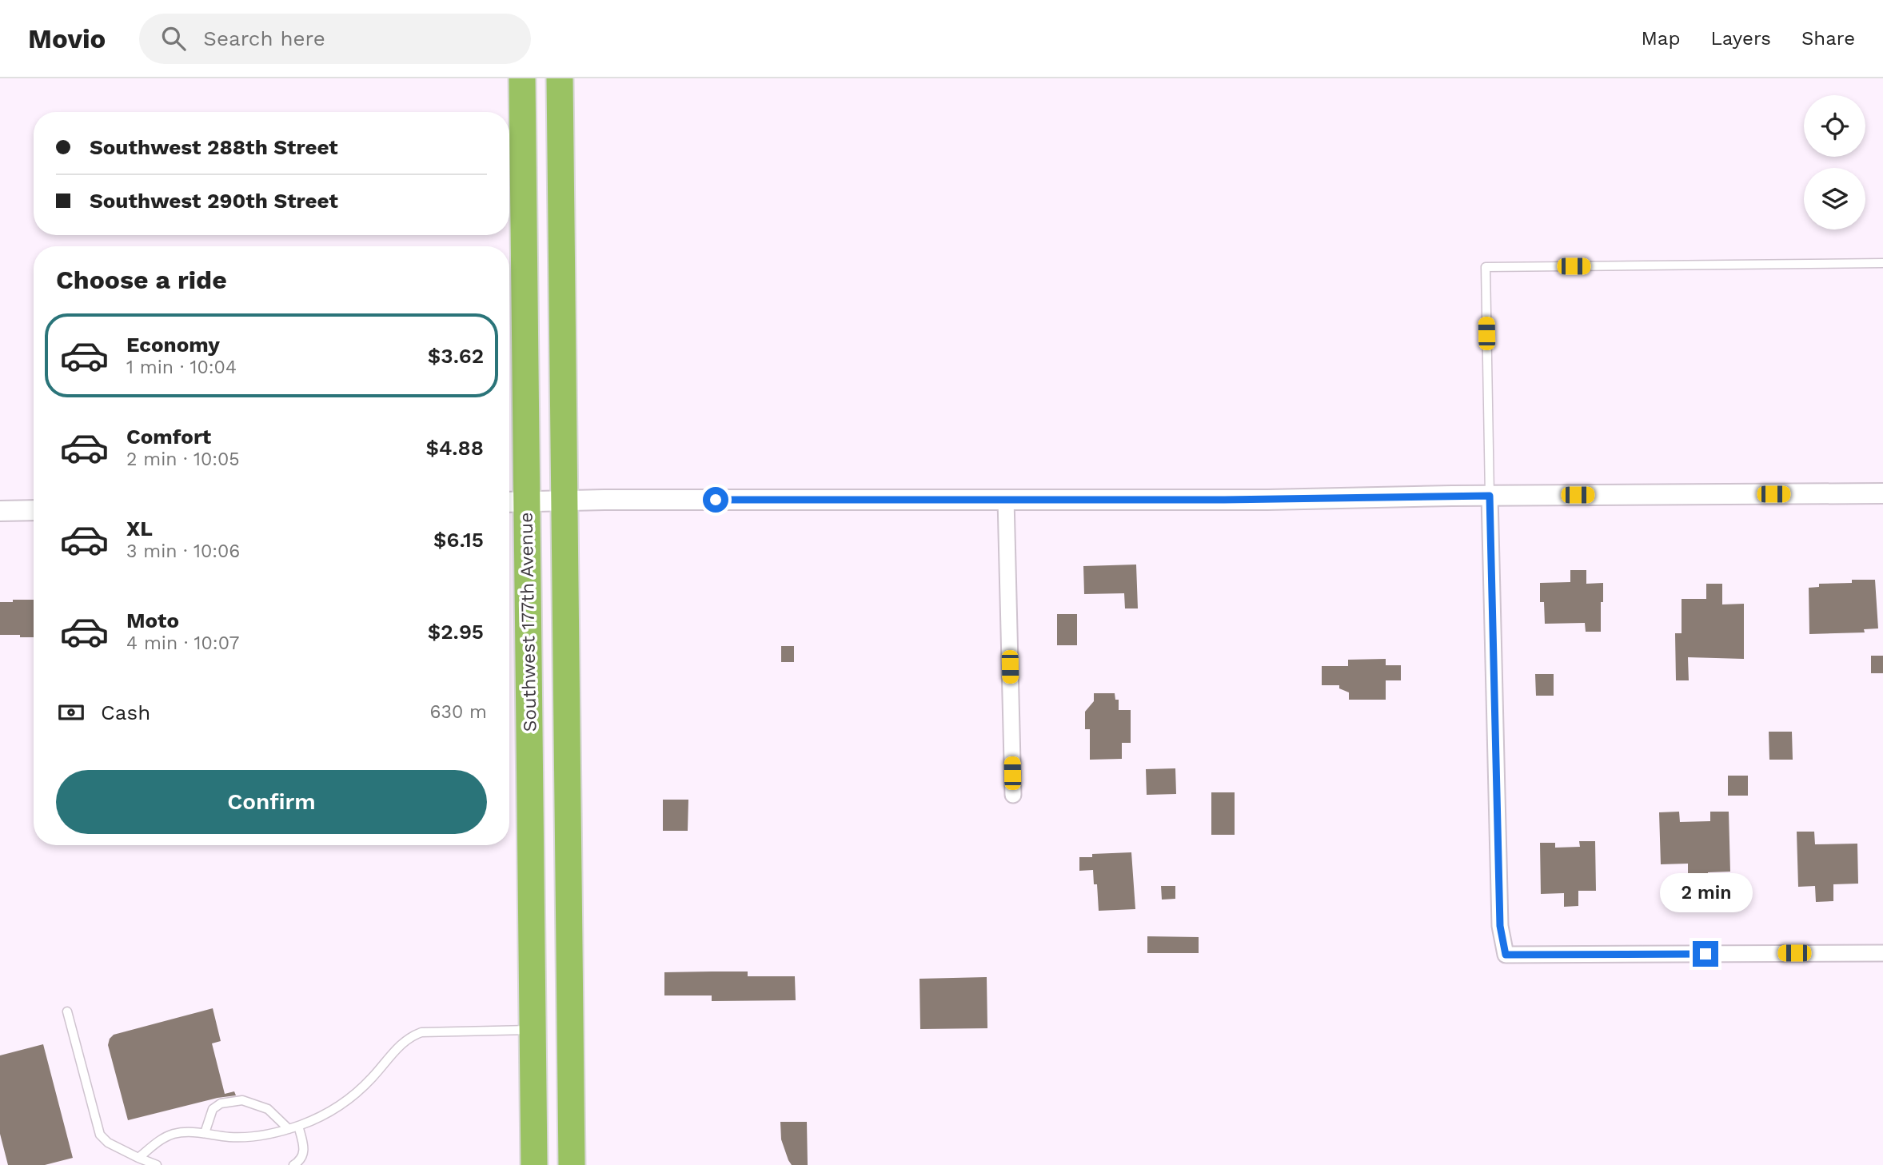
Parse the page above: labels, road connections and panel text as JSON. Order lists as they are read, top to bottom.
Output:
{
  "streets": {
    "highway": ["Southwest 177th Avenue"]
  },
  "page": {
    "header": "Movio",
    "search": "Search here",
    "nav": ["Map", "Layers", "Share"],
    "banner": ["Southwest 288th Street", "Southwest 290th Street"],
    "heading": "Choose a ride",
    "list": [
      {
        "name": "Economy",
        "note": "1 min · 10:04",
        "value": "$3.62"
      },
      {
        "name": "Comfort",
        "note": "2 min · 10:05",
        "value": "$4.88"
      },
      {
        "name": "XL",
        "note": "3 min · 10:06",
        "value": "$6.15"
      },
      {
        "name": "Moto",
        "note": "4 min · 10:07",
        "value": "$2.95"
      }
    ],
    "pay": ["Cash", "630 m"],
    "buttons": "Confirm",
    "bubble": "2 min"
  }
}
